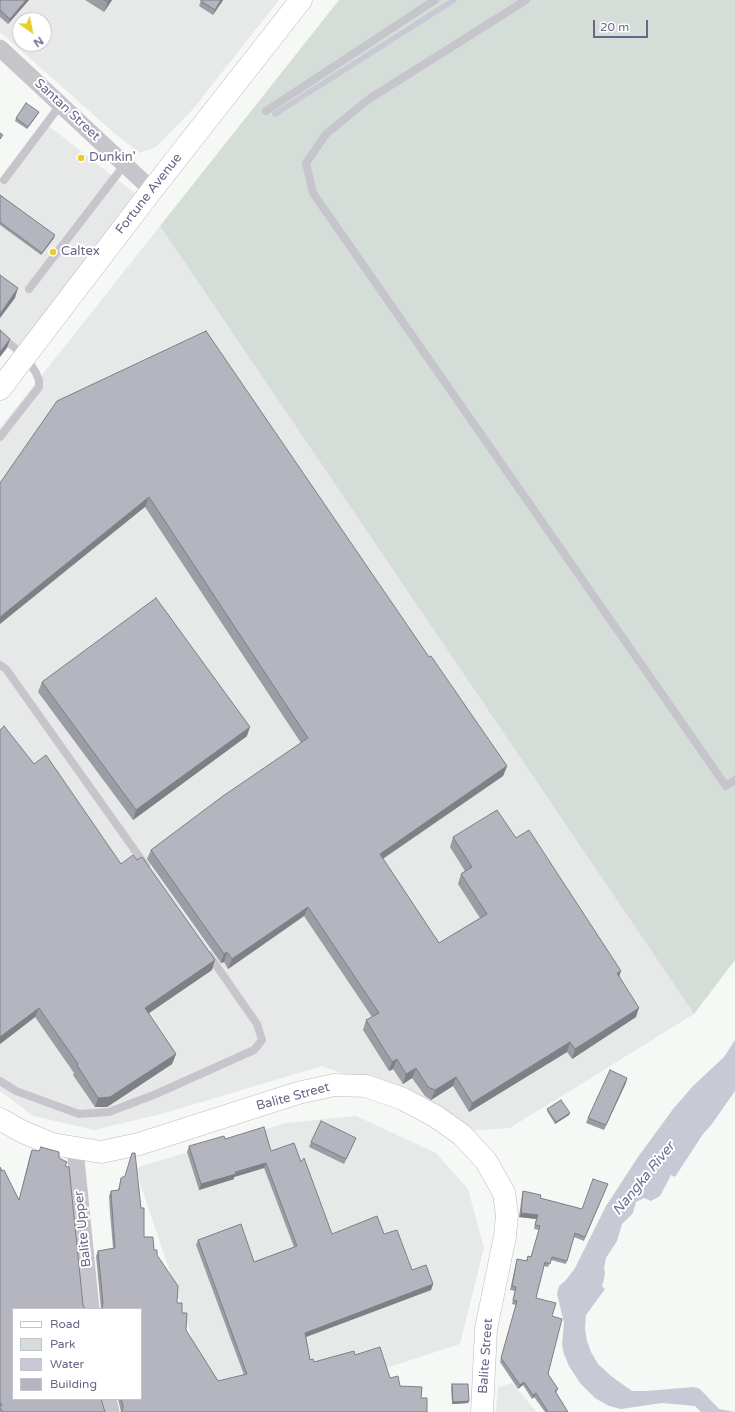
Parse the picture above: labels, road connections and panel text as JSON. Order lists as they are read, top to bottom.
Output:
{
  "streets": {
    "main road": ["Fortune Avenue", "Balite Street"],
    "street": ["Santan Street", "Balite Upper"]
  },
  "crossings": [
    ["Santan Street", "Fortune Avenue"],
    ["Balite Street", "Balite Upper"]
  ],
  "water": ["Nangka River"],
  "places": ["Dunkin'", "Caltex"],
  "legend": [
    "Road",
    "Park",
    "Water",
    "Building"
  ],
  "scale_bar": "20 m",
  "north": "bottom right"
}
